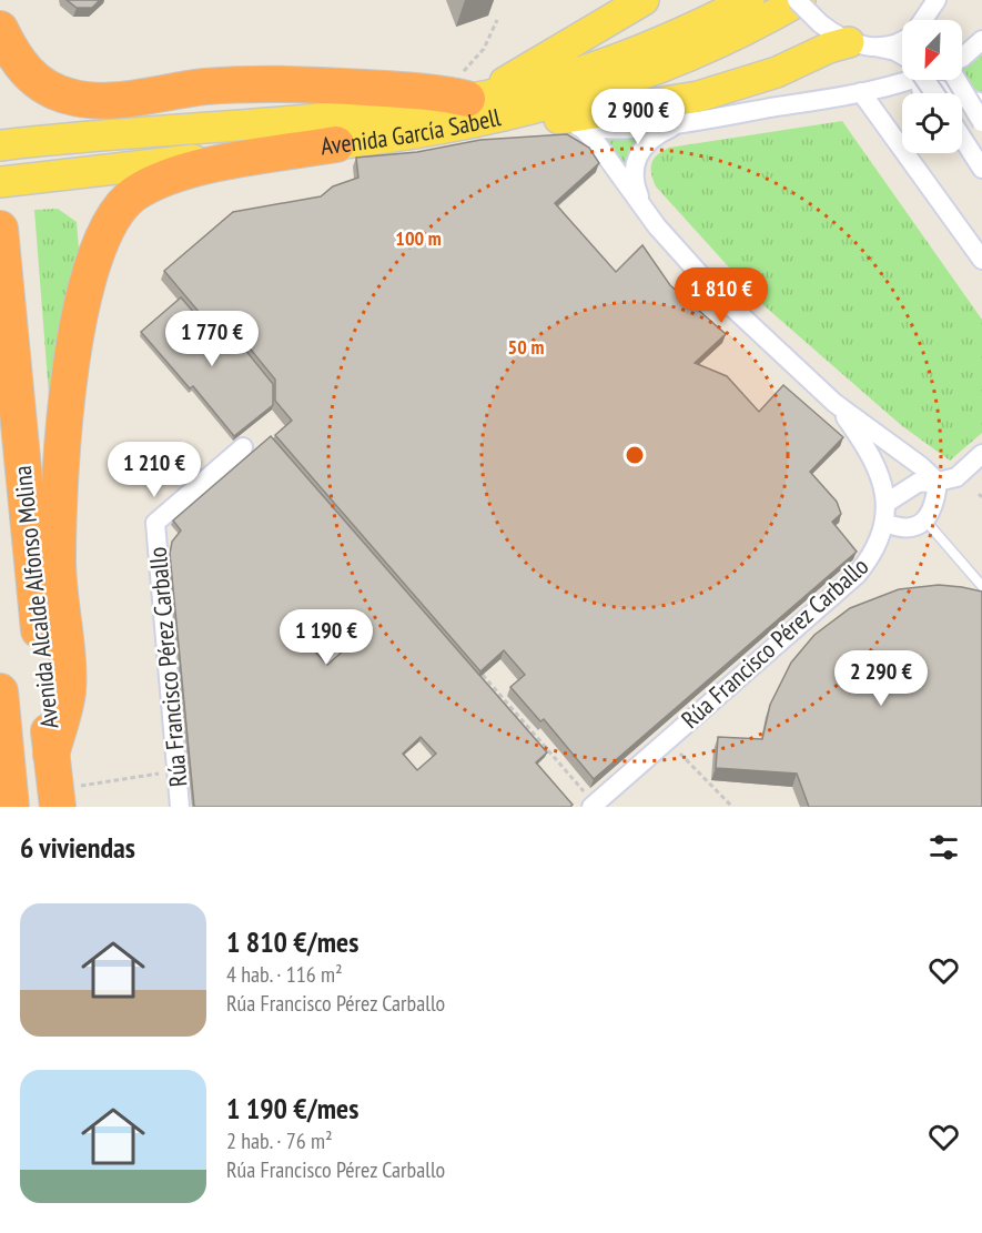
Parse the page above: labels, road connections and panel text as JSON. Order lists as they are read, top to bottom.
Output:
{
  "streets": {
    "highway": ["Avenida Alcalde Alfonso Molina"],
    "main road": ["Avenida García Sabell"],
    "street": ["Rúa Francisco Pérez Carballo"]
  },
  "north": "bottom left",
  "page": {
    "price": [
      "2 900 €",
      "1 810 €",
      "1 770 €",
      "1 210 €",
      "1 190 €",
      "2 290 €"
    ],
    "heading": "6 viviendas",
    "list": [
      {
        "name": "1 810 €/mes",
        "note": "4 hab. · 116 m² · Rúa Francisco Pérez Carballo"
      },
      {
        "name": "1 190 €/mes",
        "note": "2 hab. · 76 m² · Rúa Francisco Pérez Carballo"
      }
    ]
  },
  "rings": ["100 m", "50 m"]
}
